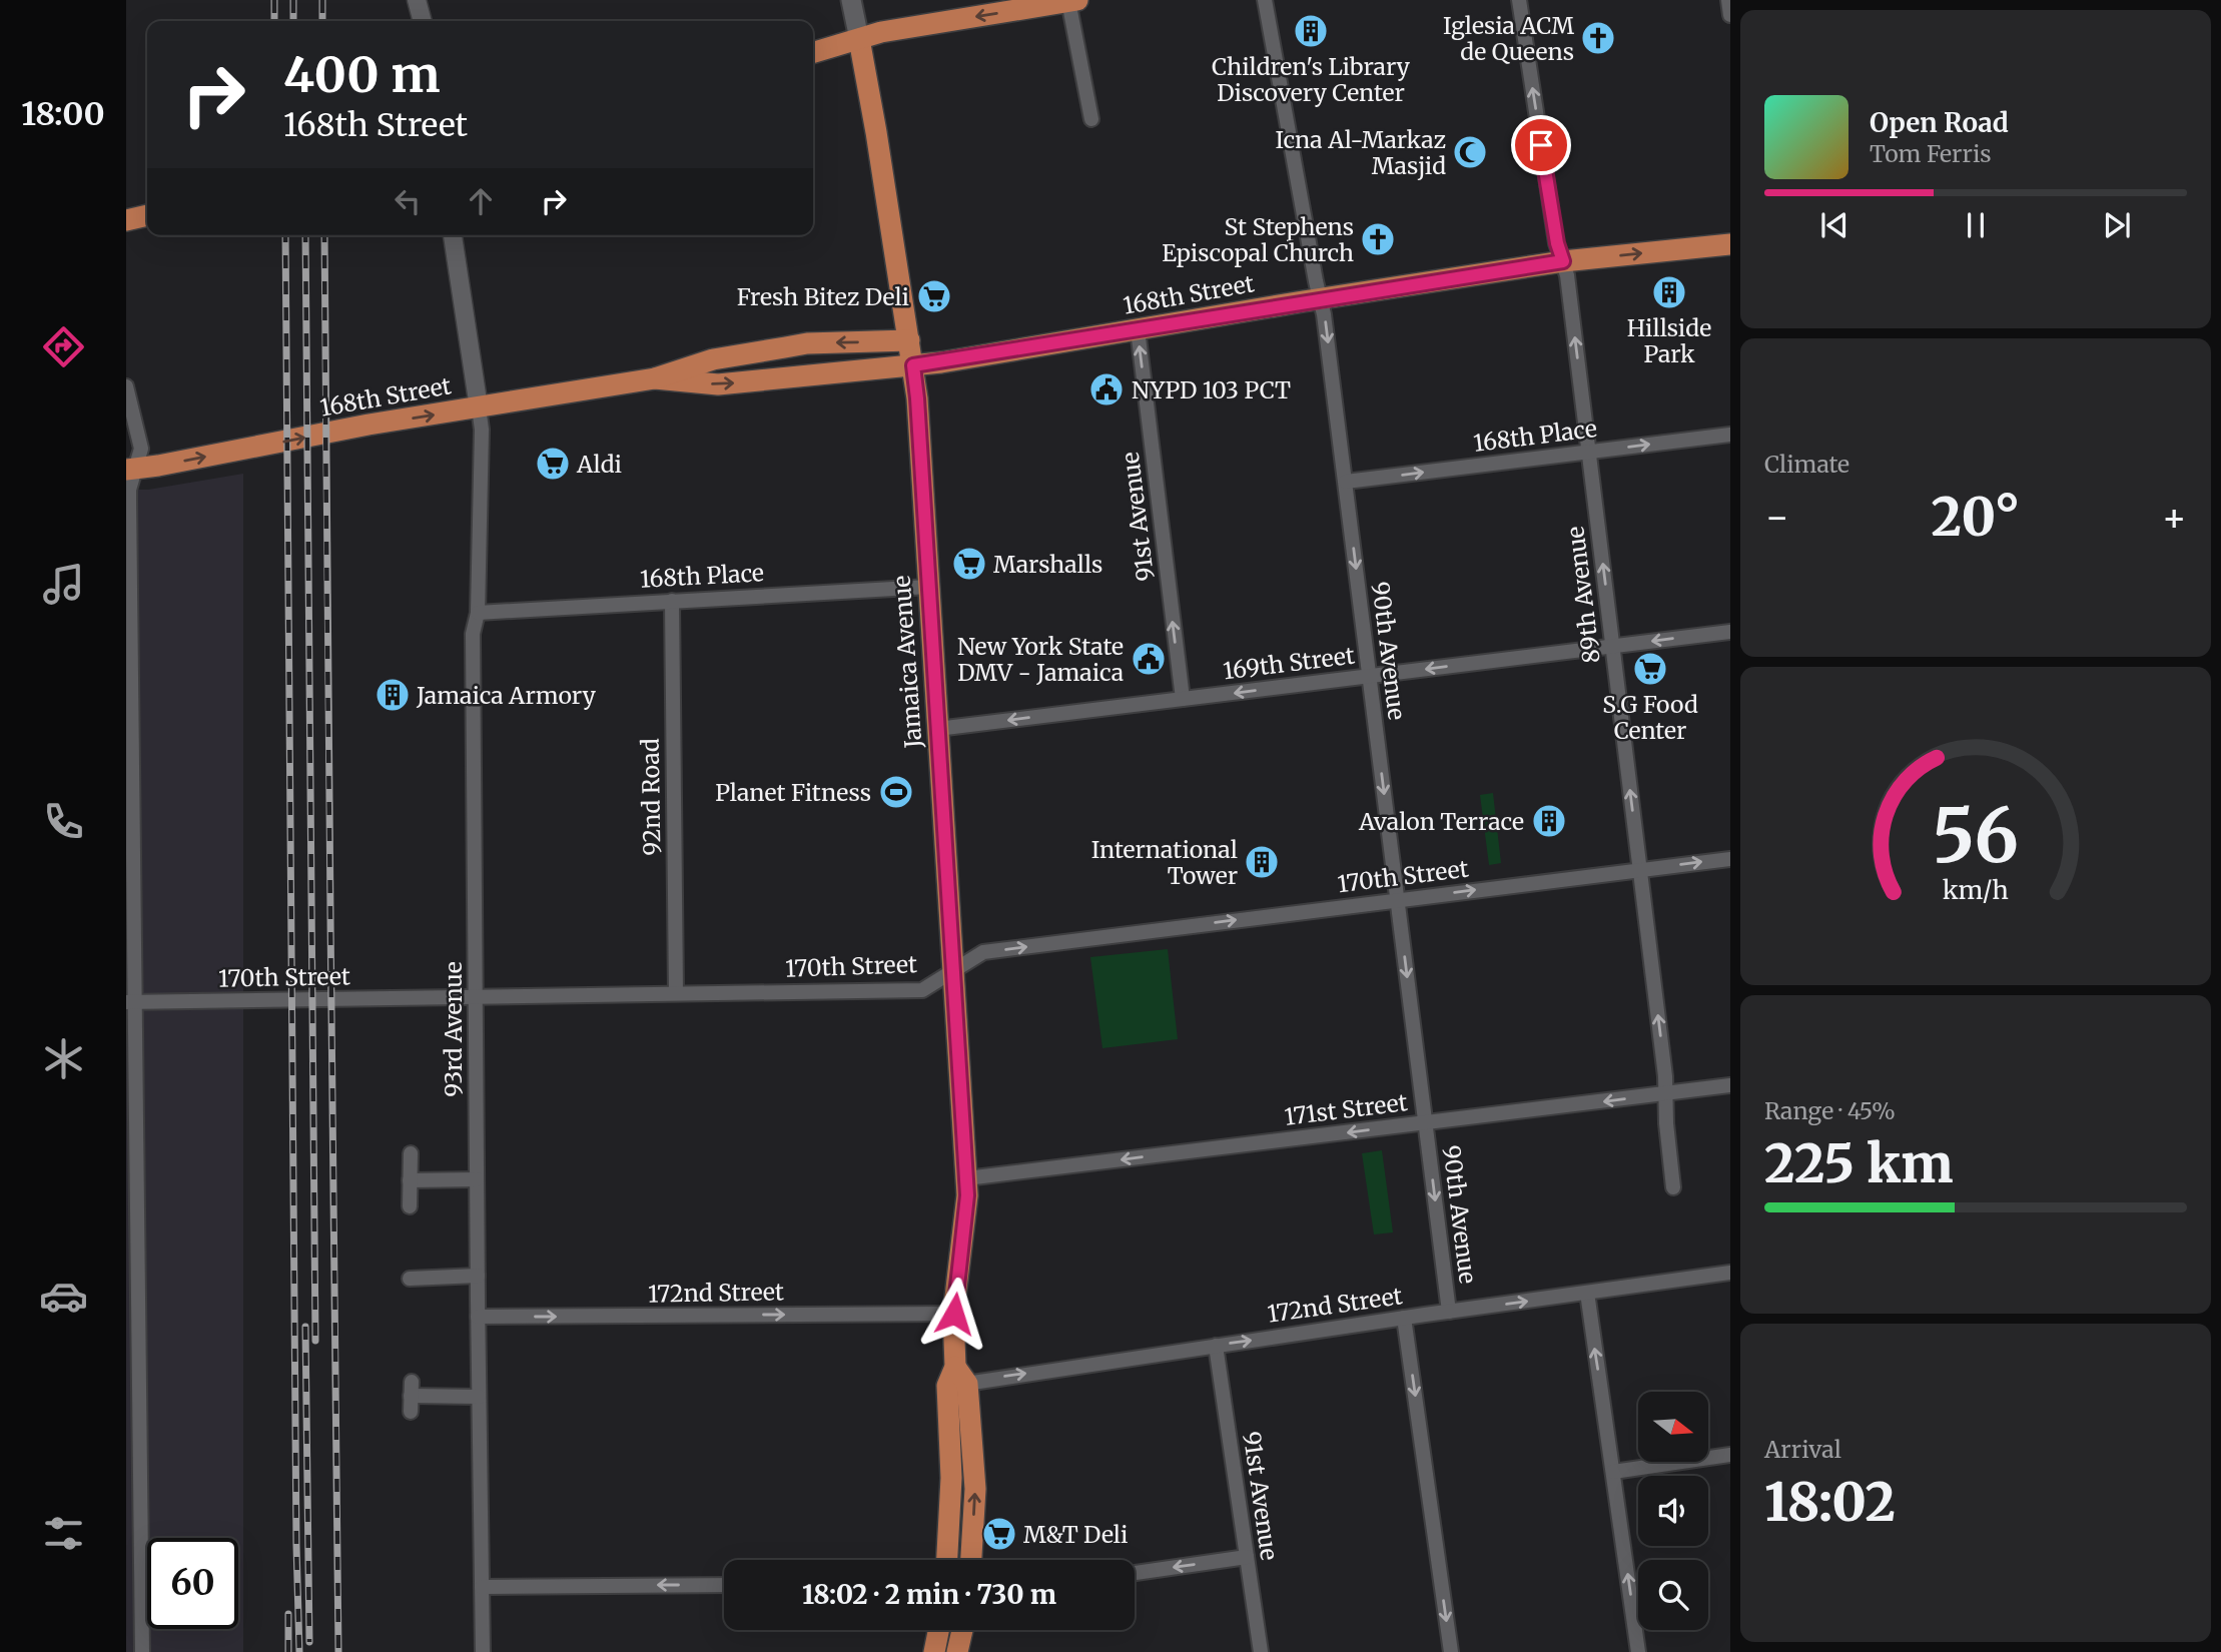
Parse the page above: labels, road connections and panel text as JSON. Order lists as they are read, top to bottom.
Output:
{
  "streets": {
    "main road": ["168th Street", "Jamaica Avenue"],
    "street": [
      "168th Place",
      "91st Avenue",
      "89th Avenue",
      "90th Avenue",
      "169th Street",
      "92nd Road",
      "170th Street",
      "93rd Avenue",
      "171st Street",
      "172nd Street"
    ]
  },
  "crossings": [
    ["168th Street", "91st Avenue"],
    ["168th Street", "89th Avenue"],
    ["168th Street", "90th Avenue"],
    ["168th Street", "Jamaica Avenue"],
    ["168th Street", "93rd Avenue"],
    ["168th Place", "89th Avenue"],
    ["168th Place", "90th Avenue"],
    ["168th Place", "Jamaica Avenue"],
    ["168th Place", "92nd Road"],
    ["168th Place", "93rd Avenue"],
    ["91st Avenue", "169th Street"],
    ["91st Avenue", "172nd Street"],
    ["89th Avenue", "169th Street"],
    ["89th Avenue", "170th Street"],
    ["89th Avenue", "171st Street"],
    ["90th Avenue", "169th Street"],
    ["90th Avenue", "170th Street"],
    ["90th Avenue", "171st Street"],
    ["90th Avenue", "172nd Street"],
    ["Jamaica Avenue", "169th Street"],
    ["Jamaica Avenue", "170th Street"],
    ["Jamaica Avenue", "171st Street"],
    ["Jamaica Avenue", "172nd Street"],
    ["92nd Road", "170th Street"],
    ["170th Street", "93rd Avenue"],
    ["93rd Avenue", "172nd Street"]
  ],
  "one_way": [
    "168th Place",
    "91st Avenue",
    "89th Avenue",
    "90th Avenue",
    "169th Street",
    "170th Street",
    "171st Street",
    "172nd Street"
  ],
  "places": {
    "building": [
      "Children's Library Discovery Center",
      "Hillside Park",
      "Jamaica Armory",
      "Avalon Terrace",
      "International Tower"
    ],
    "church": ["Iglesia ACM de Queens", "St Stephens Episcopal Church"],
    "mosque": ["Icna Al-Markaz Masjid"],
    "supermarket": [
      "Fresh Bitez Deli",
      "Aldi",
      "Marshalls",
      "S.G Food Center",
      "M&T Deli"
    ],
    "public building": ["NYPD 103 PCT", "New York State DMV - Jamaica"],
    "sports": ["Planet Fitness"]
  },
  "north": "right",
  "page": {
    "tabs": "18:00",
    "turn": ["400 m", "168th Street"],
    "song": ["Open Road", "Tom Ferris"],
    "tile": [
      "Climate",
      ["Range · 45%", "225 km"],
      ["Arrival", "18:02"]
    ],
    "heat": ["−", "20°", "+"],
    "limit": "60",
    "trip": "18:02 · 2 min · 730 m",
    "gauge": ["56", "km/h"]
  }
}
